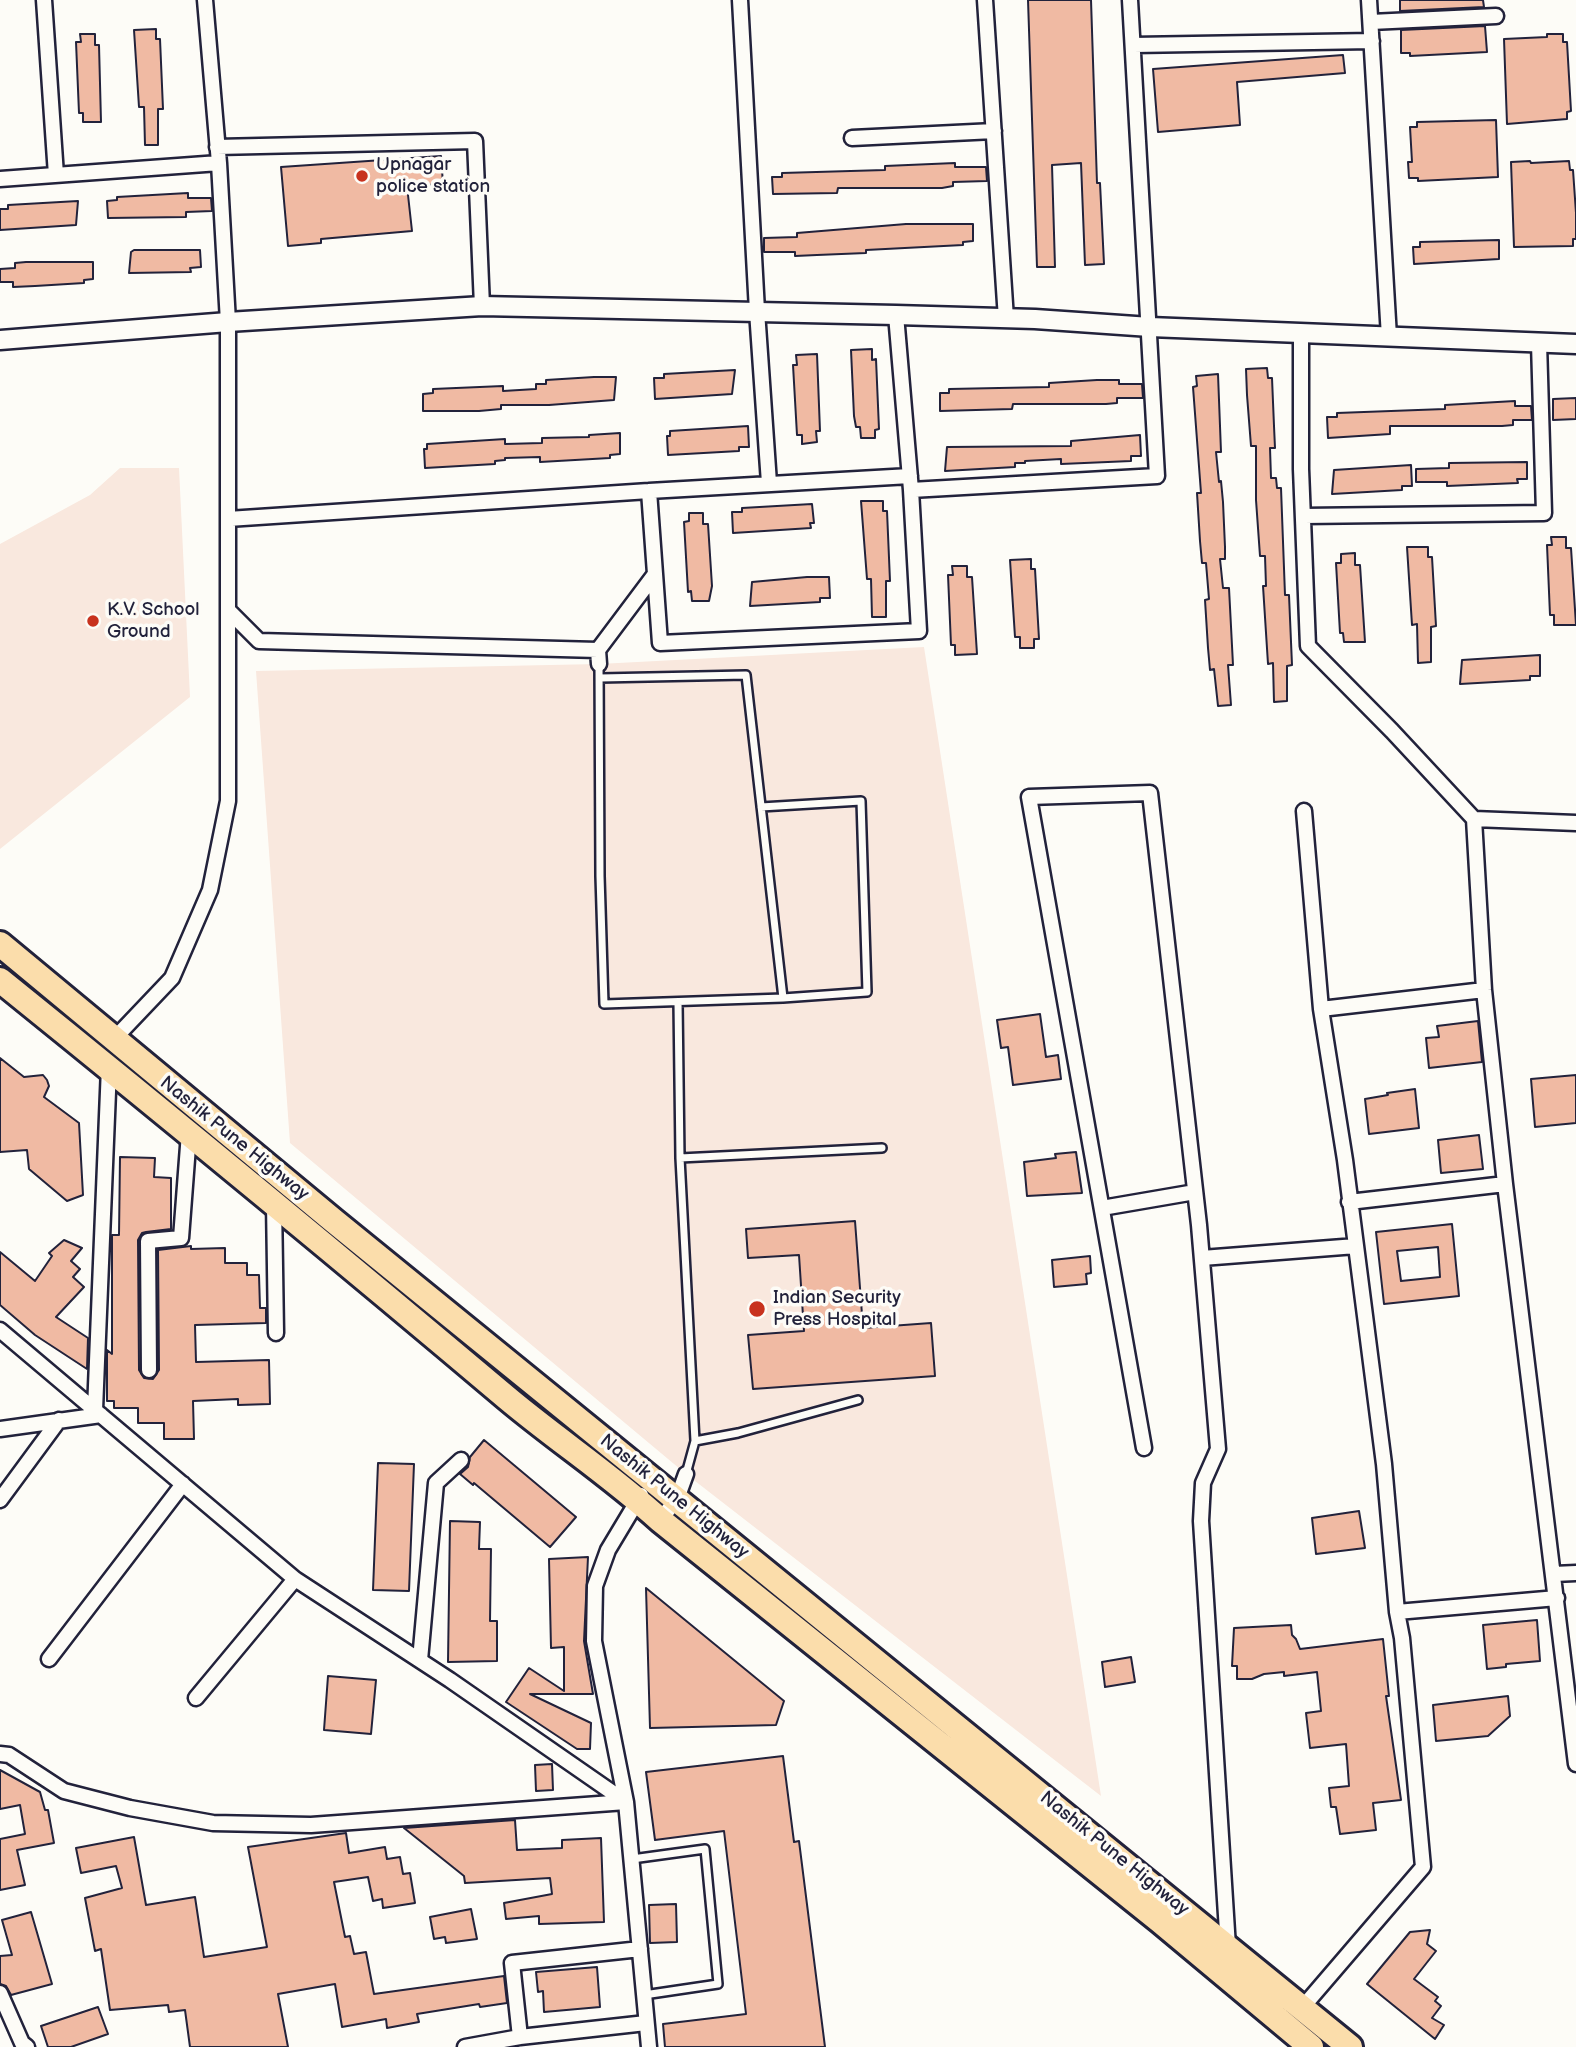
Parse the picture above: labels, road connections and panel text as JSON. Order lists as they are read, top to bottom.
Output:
{
  "streets": {
    "highway": ["Nashik Pune Highway"]
  },
  "places": ["Upnagar police station", "K.V. School Ground", "Indian Security Press Hospital"]
}
